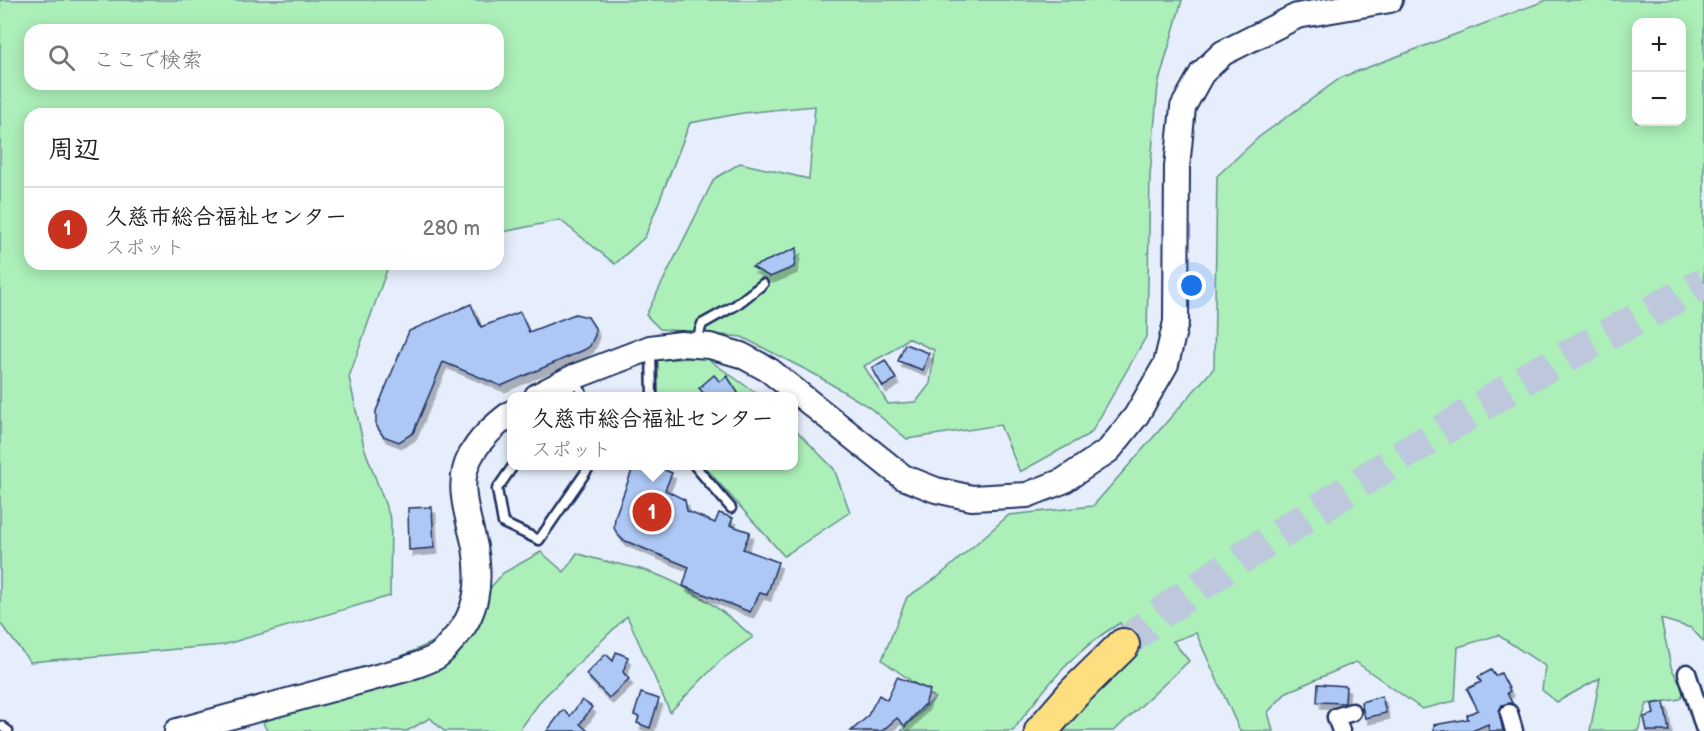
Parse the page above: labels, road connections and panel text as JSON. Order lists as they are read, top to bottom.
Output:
{
  "page": {
    "map_buttons": ["+", "−"],
    "search": "ここで検索",
    "heading": "周辺",
    "list": [
      {
        "mark": "1",
        "name": "久慈市総合福祉センター",
        "note": "スポット",
        "value": "280 m"
      }
    ],
    "popup": ["久慈市総合福祉センター", "スポット"],
    "pins": "1"
  }
}
